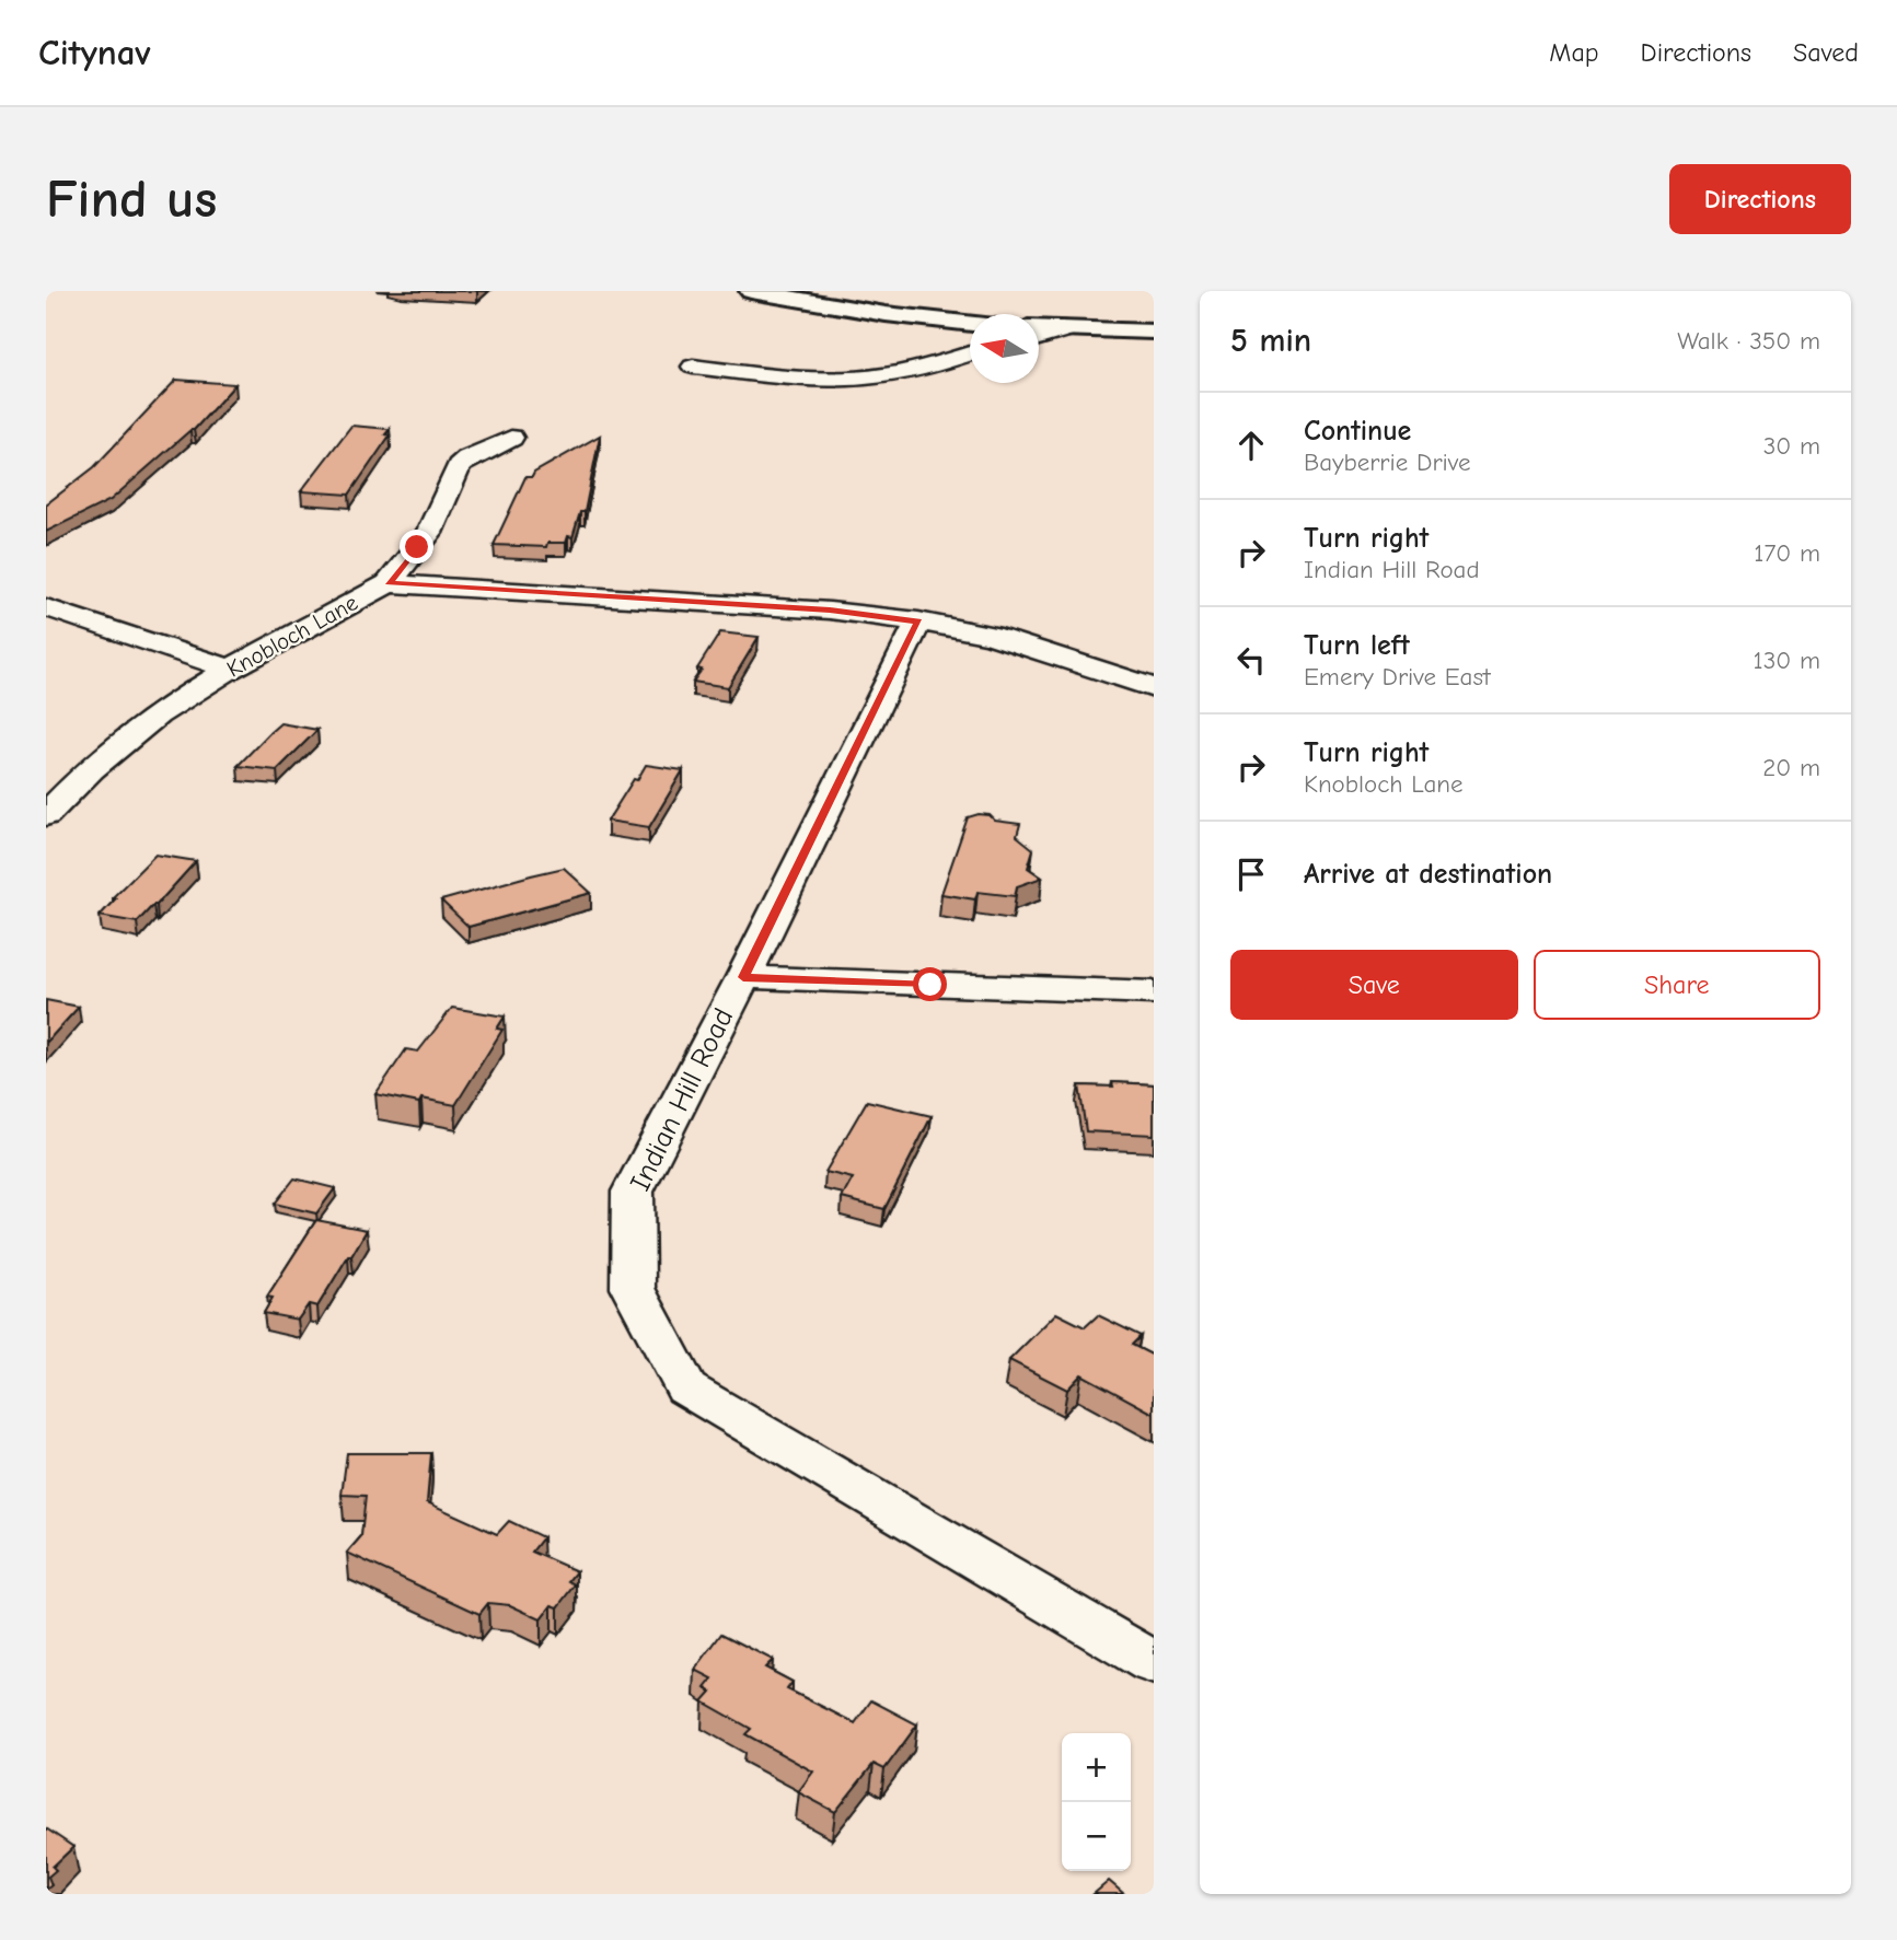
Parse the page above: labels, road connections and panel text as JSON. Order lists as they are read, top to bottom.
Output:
{
  "streets": {
    "street": ["Knobloch Lane", "Indian Hill Road"]
  },
  "north": "left",
  "page": {
    "header": "Citynav",
    "nav": ["Map", "Directions", "Saved"],
    "buttons": [
      "Directions",
      ["Save", "Share"]
    ],
    "title": "Find us",
    "heading": ["5 min", "Walk · 350 m"],
    "list": [
      ["Continue", "Bayberrie Drive", "30 m"],
      ["Turn right", "Indian Hill Road", "170 m"],
      ["Turn left", "Emery Drive East", "130 m"],
      ["Turn right", "Knobloch Lane", "20 m"],
      "Arrive at destination"
    ],
    "map_buttons": ["+", "−"]
  }
}
